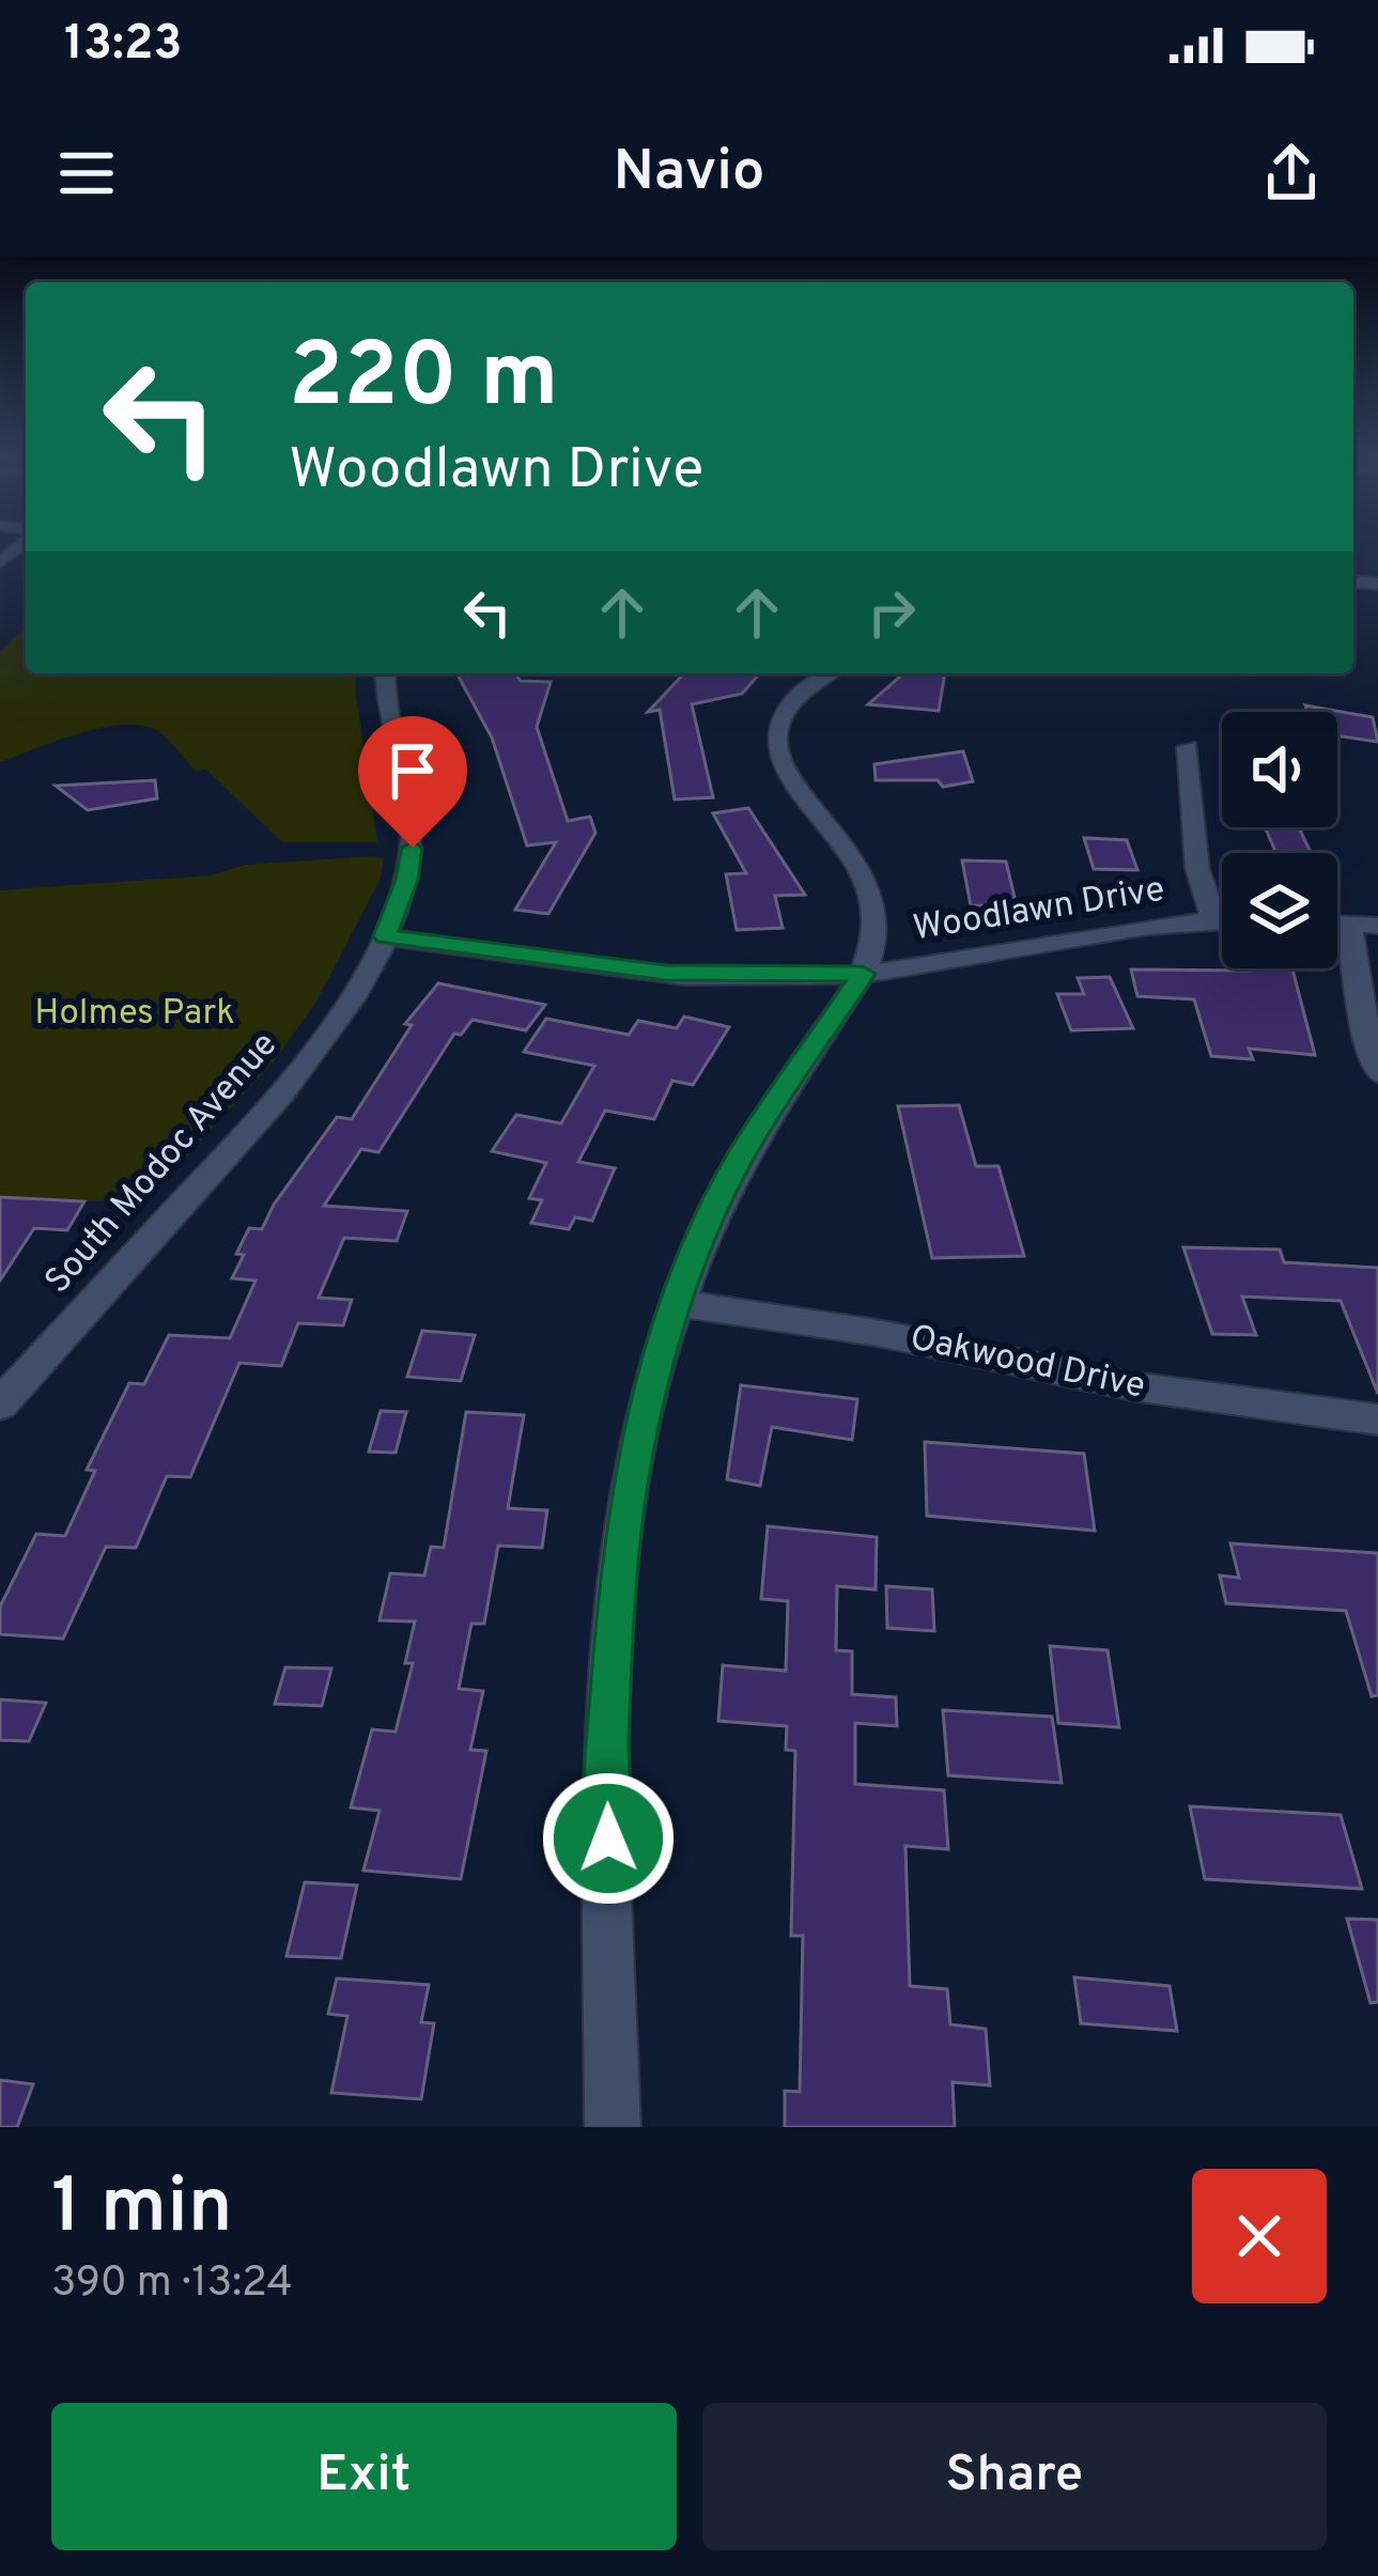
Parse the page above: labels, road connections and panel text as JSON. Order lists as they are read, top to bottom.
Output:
{
  "streets": {
    "street": ["Woodlawn Drive", "South Modoc Avenue", "Oakwood Drive"]
  },
  "crossings": [
    ["Woodlawn Drive", "South Modoc Avenue"]
  ],
  "parks": ["Holmes Park"],
  "page": {
    "status": "13:23",
    "header": "Navio",
    "turn": ["220 m", "Woodlawn Drive"],
    "heading": ["1 min", "390 m · 13:24"],
    "buttons": ["Exit", "Share"]
  }
}
